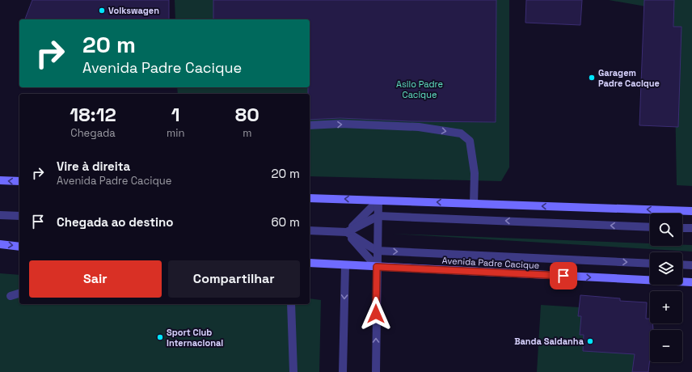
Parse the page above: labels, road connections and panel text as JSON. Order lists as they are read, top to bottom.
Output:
{
  "streets": {
    "main road": ["Avenida Padre Cacique"]
  },
  "parks": ["Asilo Padre Cacique"],
  "places": [
    "Volkswagen",
    "Garagem Padre Cacique",
    "Sport Club Internacional",
    "Banda Saldanha"
  ],
  "page": {
    "turn": ["20 m", "Avenida Padre Cacique"],
    "eta": [
      "18:12",
      "Chegada",
      "1",
      "min",
      "80",
      "m"
    ],
    "list": [
      {
        "name": "Vire à direita",
        "note": "Avenida Padre Cacique",
        "value": "20 m"
      },
      {
        "name": "Chegada ao destino",
        "value": "60 m"
      }
    ],
    "map_buttons": ["+", "−"],
    "buttons": ["Sair", "Compartilhar"]
  }
}
